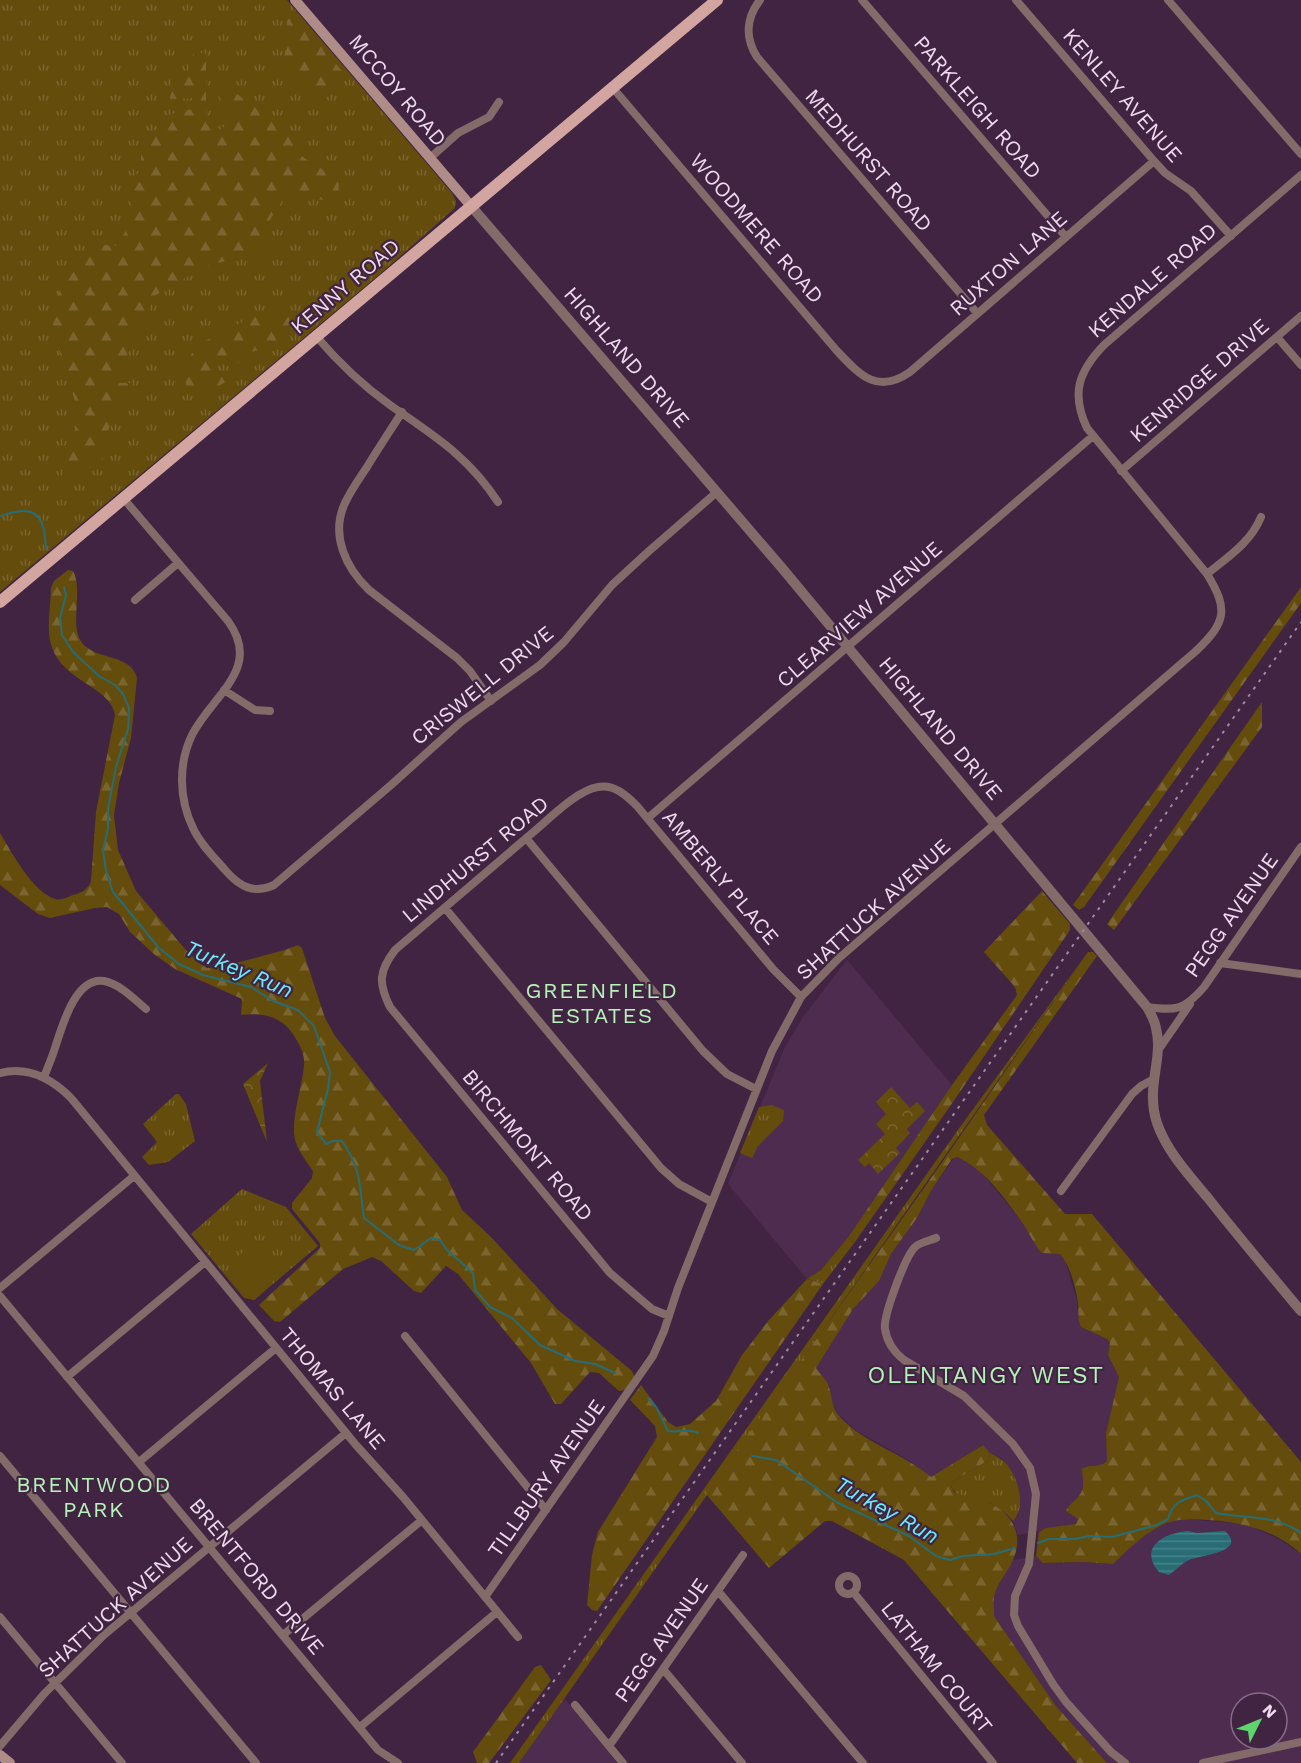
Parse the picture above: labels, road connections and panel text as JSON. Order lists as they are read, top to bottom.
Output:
{
  "streets": {
    "main road": ["MCCOY ROAD", "KENNY ROAD"],
    "street": [
      "KENLEY AVENUE",
      "PARKLEIGH ROAD",
      "MEDHURST ROAD",
      "WOODMERE ROAD",
      "RUXTON LANE",
      "KENDALE ROAD",
      "HIGHLAND DRIVE",
      "KENRIDGE DRIVE",
      "CLEARVIEW AVENUE",
      "CRISWELL DRIVE",
      "LINDHURST ROAD",
      "AMBERLY PLACE",
      "SHATTUCK AVENUE",
      "PEGG AVENUE",
      "BIRCHMONT ROAD",
      "THOMAS LANE",
      "TILLBURY AVENUE",
      "BRENTFORD DRIVE",
      "LATHAM COURT"
    ]
  },
  "crossings": [
    ["MCCOY ROAD", "KENNY ROAD"],
    ["MCCOY ROAD", "HIGHLAND DRIVE"],
    ["KENLEY AVENUE", "RUXTON LANE"],
    ["KENLEY AVENUE", "KENDALE ROAD"],
    ["PARKLEIGH ROAD", "RUXTON LANE"],
    ["MEDHURST ROAD", "RUXTON LANE"],
    ["WOODMERE ROAD", "RUXTON LANE"],
    ["WOODMERE ROAD", "KENNY ROAD"],
    ["KENDALE ROAD", "KENRIDGE DRIVE"],
    ["KENDALE ROAD", "CLEARVIEW AVENUE"],
    ["KENDALE ROAD", "SHATTUCK AVENUE"],
    ["KENNY ROAD", "HIGHLAND DRIVE"],
    ["HIGHLAND DRIVE", "CLEARVIEW AVENUE"],
    ["HIGHLAND DRIVE", "CRISWELL DRIVE"],
    ["HIGHLAND DRIVE", "SHATTUCK AVENUE"],
    ["HIGHLAND DRIVE", "PEGG AVENUE"],
    ["CLEARVIEW AVENUE", "AMBERLY PLACE"],
    ["LINDHURST ROAD", "AMBERLY PLACE"],
    ["LINDHURST ROAD", "BIRCHMONT ROAD"],
    ["AMBERLY PLACE", "SHATTUCK AVENUE"],
    ["SHATTUCK AVENUE", "BIRCHMONT ROAD"],
    ["SHATTUCK AVENUE", "THOMAS LANE"],
    ["SHATTUCK AVENUE", "TILLBURY AVENUE"],
    ["SHATTUCK AVENUE", "BRENTFORD DRIVE"],
    ["THOMAS LANE", "TILLBURY AVENUE"]
  ],
  "districts": ["GREENFIELD ESTATES", "OLENTANGY WEST", "BRENTWOOD PARK"],
  "water": ["Turkey Run"],
  "north": "top right"
}
